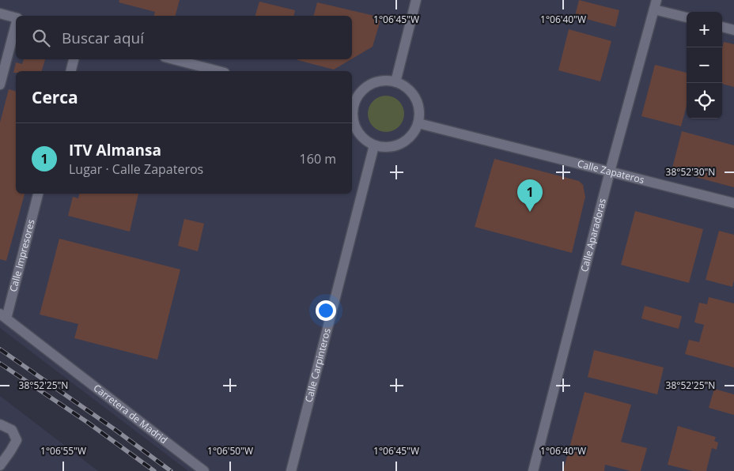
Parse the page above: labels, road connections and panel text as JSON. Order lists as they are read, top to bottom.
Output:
{
  "streets": {
    "street": [
      "Calle Zapateros",
      "Calle Aparadoras",
      "Calle Impresores",
      "Calle Carpinteros",
      "Carretera de Madrid"
    ]
  },
  "crossings": [
    ["Calle Zapateros", "Calle Aparadoras"],
    ["Calle Impresores", "Carretera de Madrid"]
  ],
  "page": {
    "map_buttons": ["+", "−"],
    "search": "Buscar aquí",
    "heading": "Cerca",
    "list": [
      {
        "mark": "1",
        "name": "ITV Almansa",
        "note": "Lugar · Calle Zapateros",
        "value": "160 m"
      }
    ],
    "pins": "1"
  },
  "coordinates": [
    "1°06'45\"W",
    "1°06'40\"W",
    "38°52'30\"N",
    "38°52'25\"N",
    "1°06'55\"W",
    "1°06'50\"W"
  ]
}
